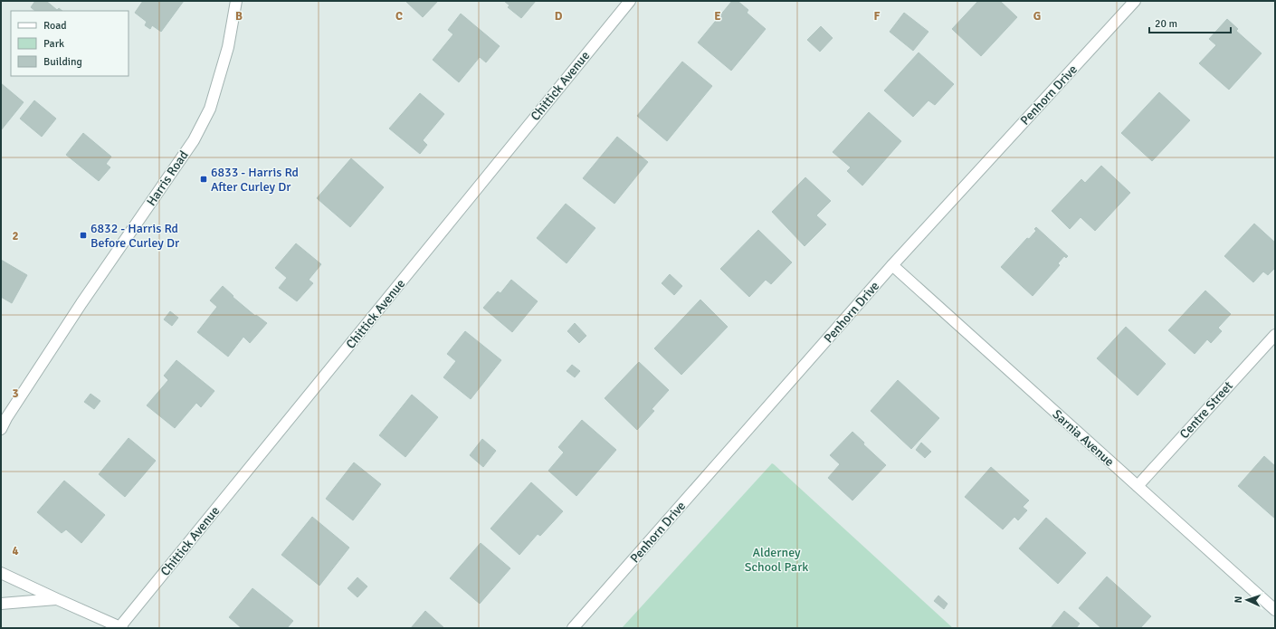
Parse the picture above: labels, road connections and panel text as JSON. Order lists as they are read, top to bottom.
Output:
{
  "streets": {
    "street": [
      "Chittick Avenue",
      "Penhorn Drive",
      "Harris Road",
      "Centre Street",
      "Sarnia Avenue"
    ]
  },
  "crossings": [
    ["Penhorn Drive", "Sarnia Avenue"],
    ["Centre Street", "Sarnia Avenue"]
  ],
  "parks": ["Alderney School Park"],
  "places": {
    "transit": ["6833 - Harris Rd After Curley Dr", "6832 - Harris Rd Before Curley Dr"]
  },
  "legend": ["Road", "Park", "Building"],
  "scale_bar": "20 m",
  "north": "left",
  "grid": {
    "columns": [
      "B",
      "C",
      "D",
      "E",
      "F",
      "G"
    ],
    "rows": ["2", "3", "4"]
  }
}
